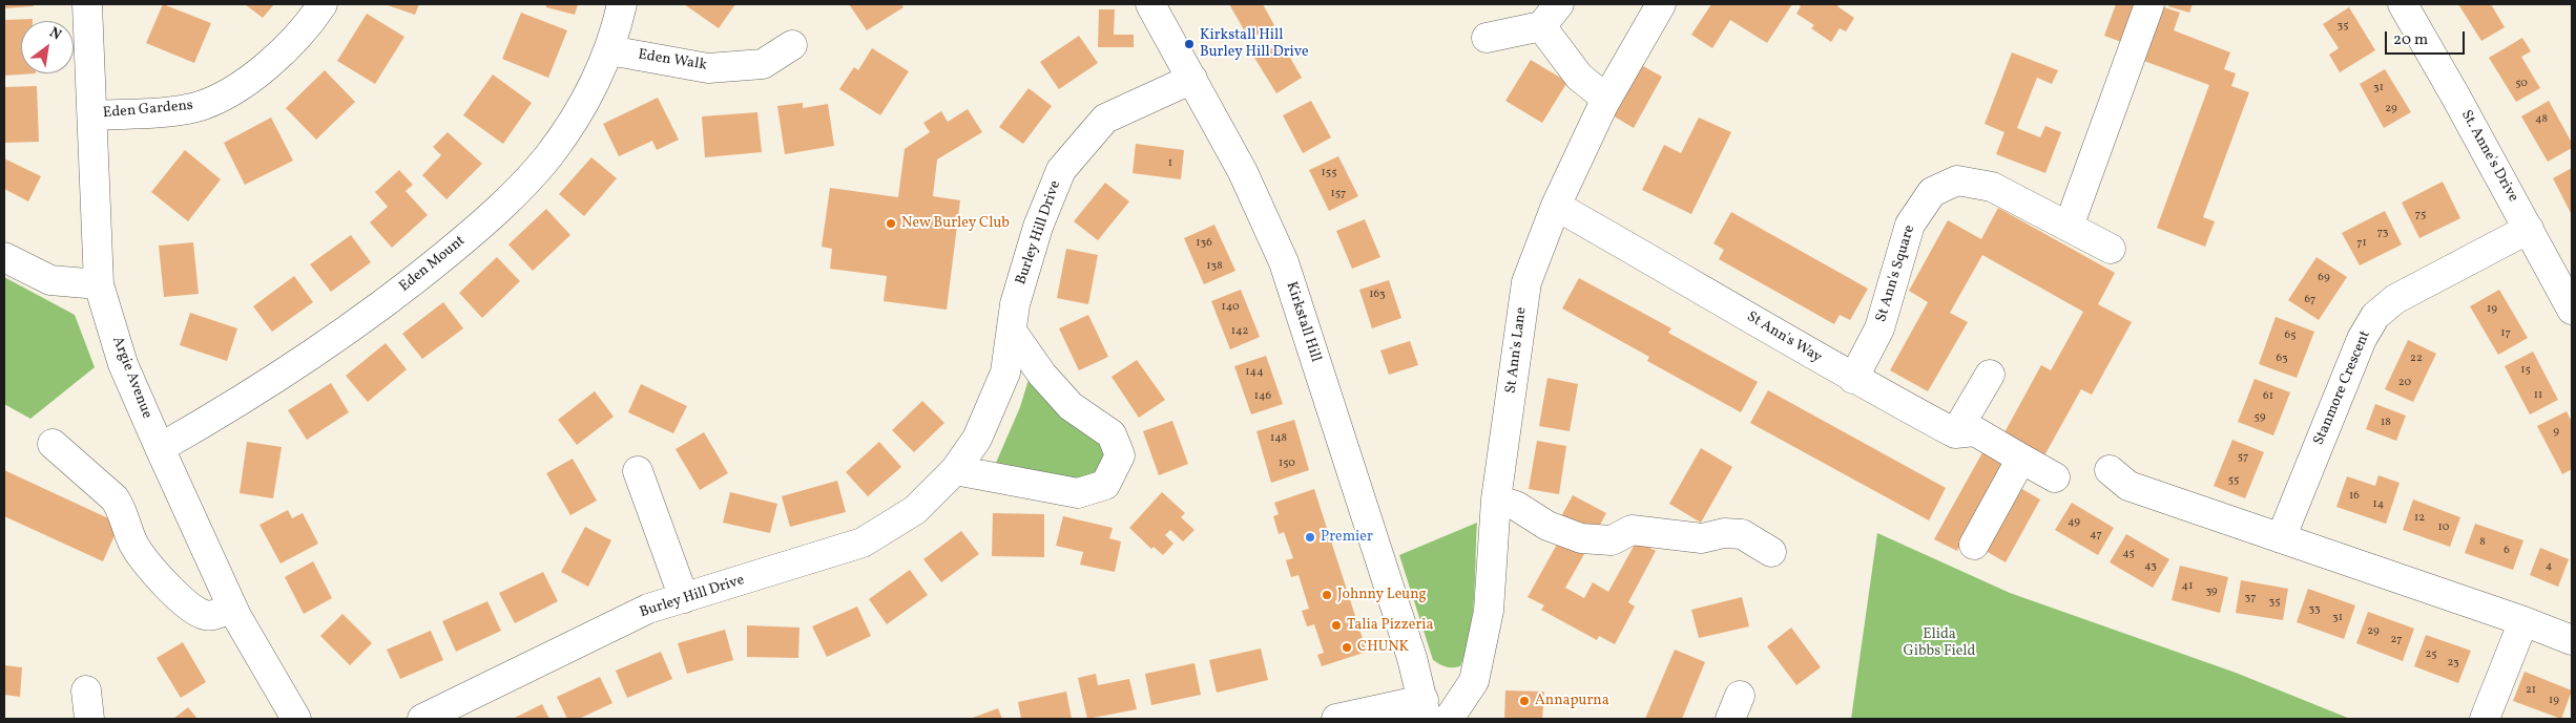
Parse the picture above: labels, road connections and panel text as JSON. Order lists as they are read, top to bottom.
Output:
{
  "streets": {
    "street": [
      "Eden Walk",
      "Eden Gardens",
      "St. Anne's Drive",
      "Burley Hill Drive",
      "Eden Mount",
      "St Ann's Square",
      "Kirkstall Hill",
      "St Ann's Way",
      "St Ann's Lane",
      "Argie Avenue",
      "Stanmore Crescent"
    ]
  },
  "crossings": [
    ["Eden Walk", "Eden Mount"],
    ["Eden Gardens", "Argie Avenue"],
    ["St. Anne's Drive", "Stanmore Crescent"],
    ["Burley Hill Drive", "Kirkstall Hill"],
    ["Eden Mount", "Argie Avenue"],
    ["St Ann's Square", "St Ann's Way"],
    ["St Ann's Way", "St Ann's Lane"]
  ],
  "parks": ["Elida Gibbs Field"],
  "places": [
    "Kirkstall Hill Burley Hill Drive",
    "New Burley Club",
    "Premier",
    "Johnny Leung",
    "Talia Pizzeria",
    "CHUNK",
    "Annapurna"
  ],
  "house_numbers": [
    "35",
    "50",
    "31",
    "29",
    "48",
    "1",
    "155",
    "157",
    "75",
    "73",
    "136",
    "71",
    "138",
    "69",
    "163",
    "67",
    "140",
    "19",
    "142",
    "17",
    "65",
    "63",
    "22",
    "15",
    "144",
    "20",
    "11",
    "146",
    "61",
    "59",
    "18",
    "9",
    "148",
    "57",
    "150",
    "55",
    "16",
    "14",
    "12",
    "49",
    "10",
    "47",
    "8",
    "6",
    "45",
    "43",
    "4",
    "41",
    "39",
    "37",
    "35",
    "33",
    "31",
    "29",
    "27",
    "25",
    "23",
    "21",
    "19"
  ],
  "scale_bar": "20 m",
  "north": "top right"
}
